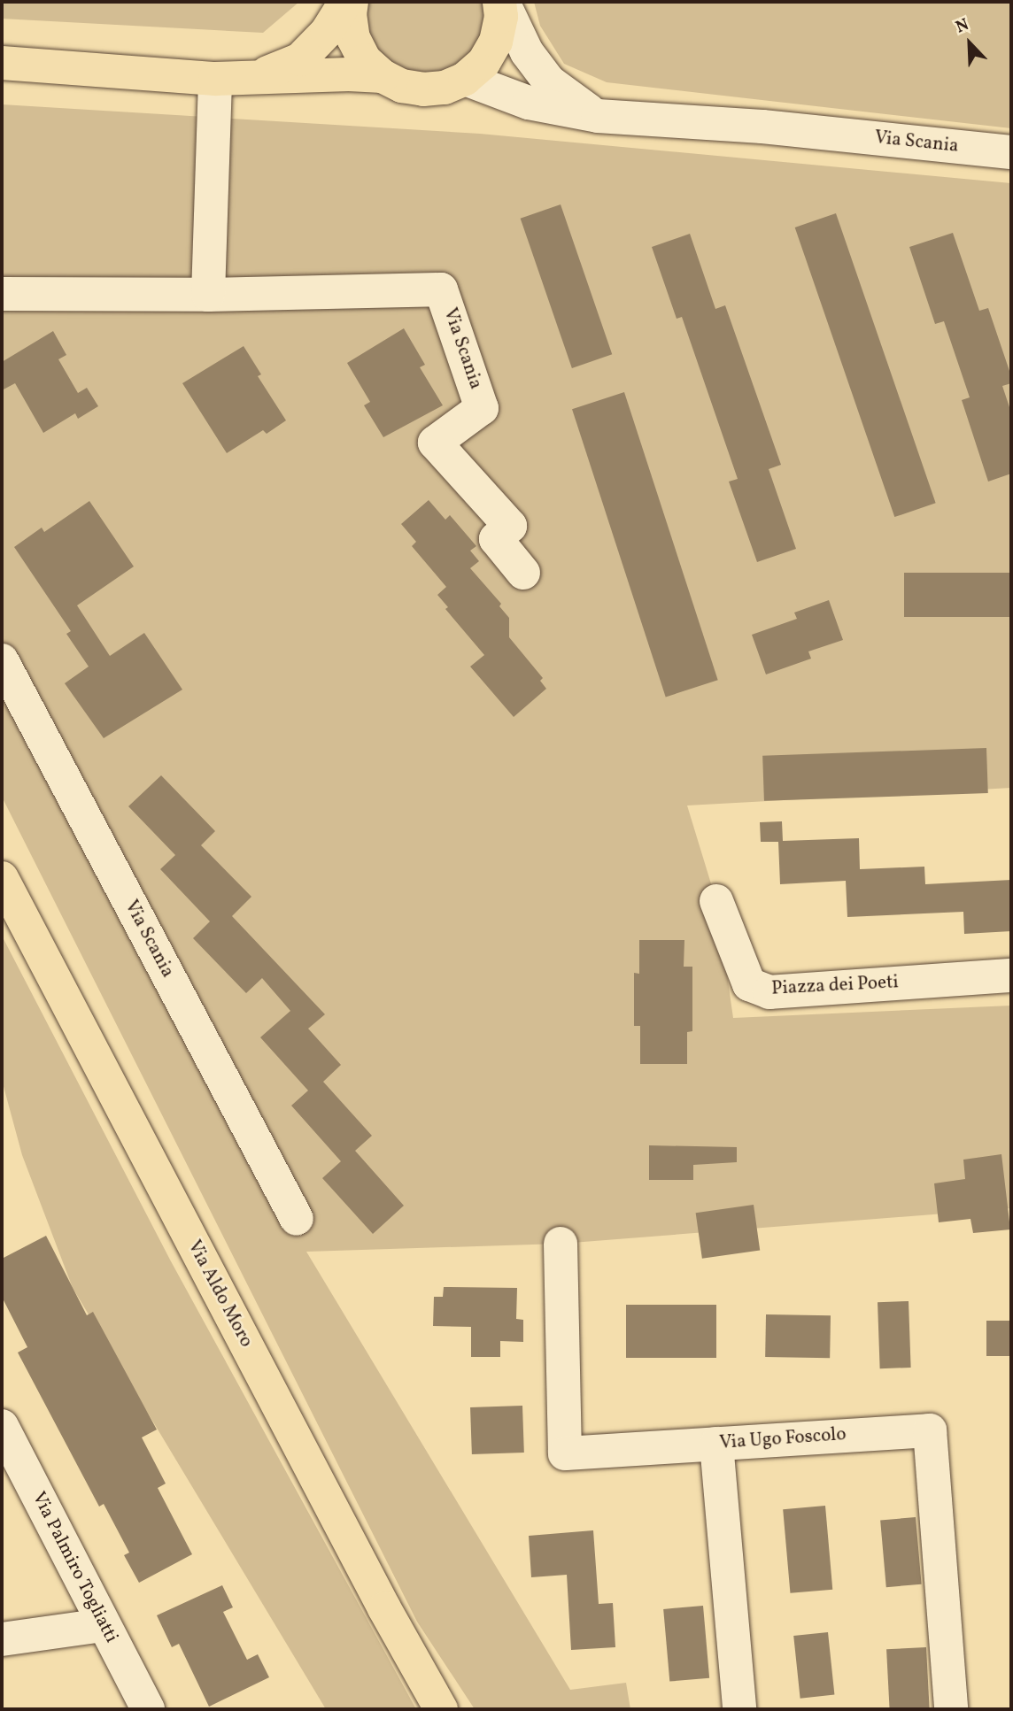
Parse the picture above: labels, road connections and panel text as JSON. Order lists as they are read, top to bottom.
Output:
{
  "streets": {
    "main road": ["Via Scania", "Via Aldo Moro"],
    "street": ["Piazza dei Poeti", "Via Ugo Foscolo", "Via Palmiro Togliatti"]
  },
  "north": "top left"
}
